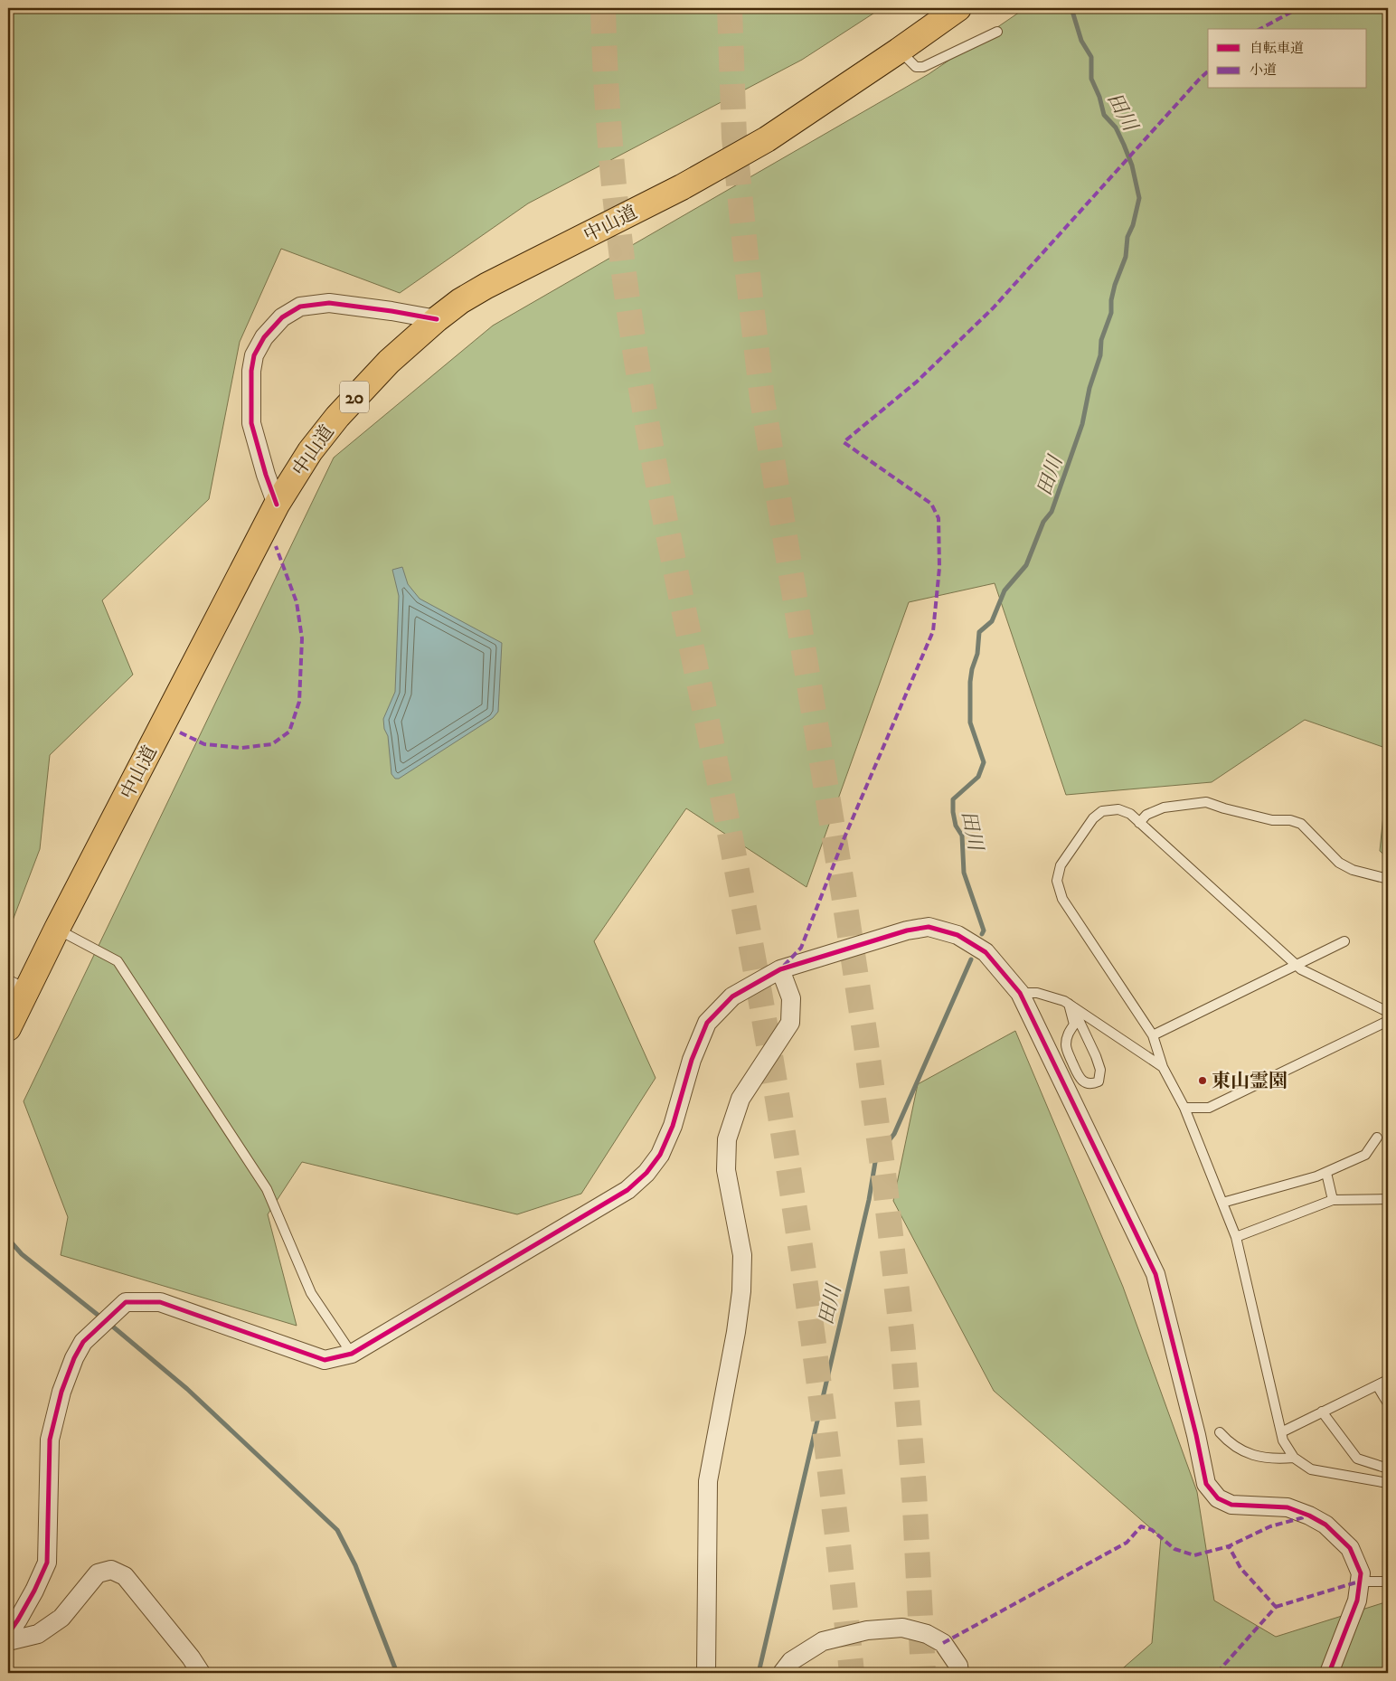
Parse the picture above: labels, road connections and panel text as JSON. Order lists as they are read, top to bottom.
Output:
{
  "streets": {
    "highway": ["中山道", "20"]
  },
  "water": ["田川"],
  "places": ["東山霊園"],
  "legend": ["自転車道", "小道"]
}
